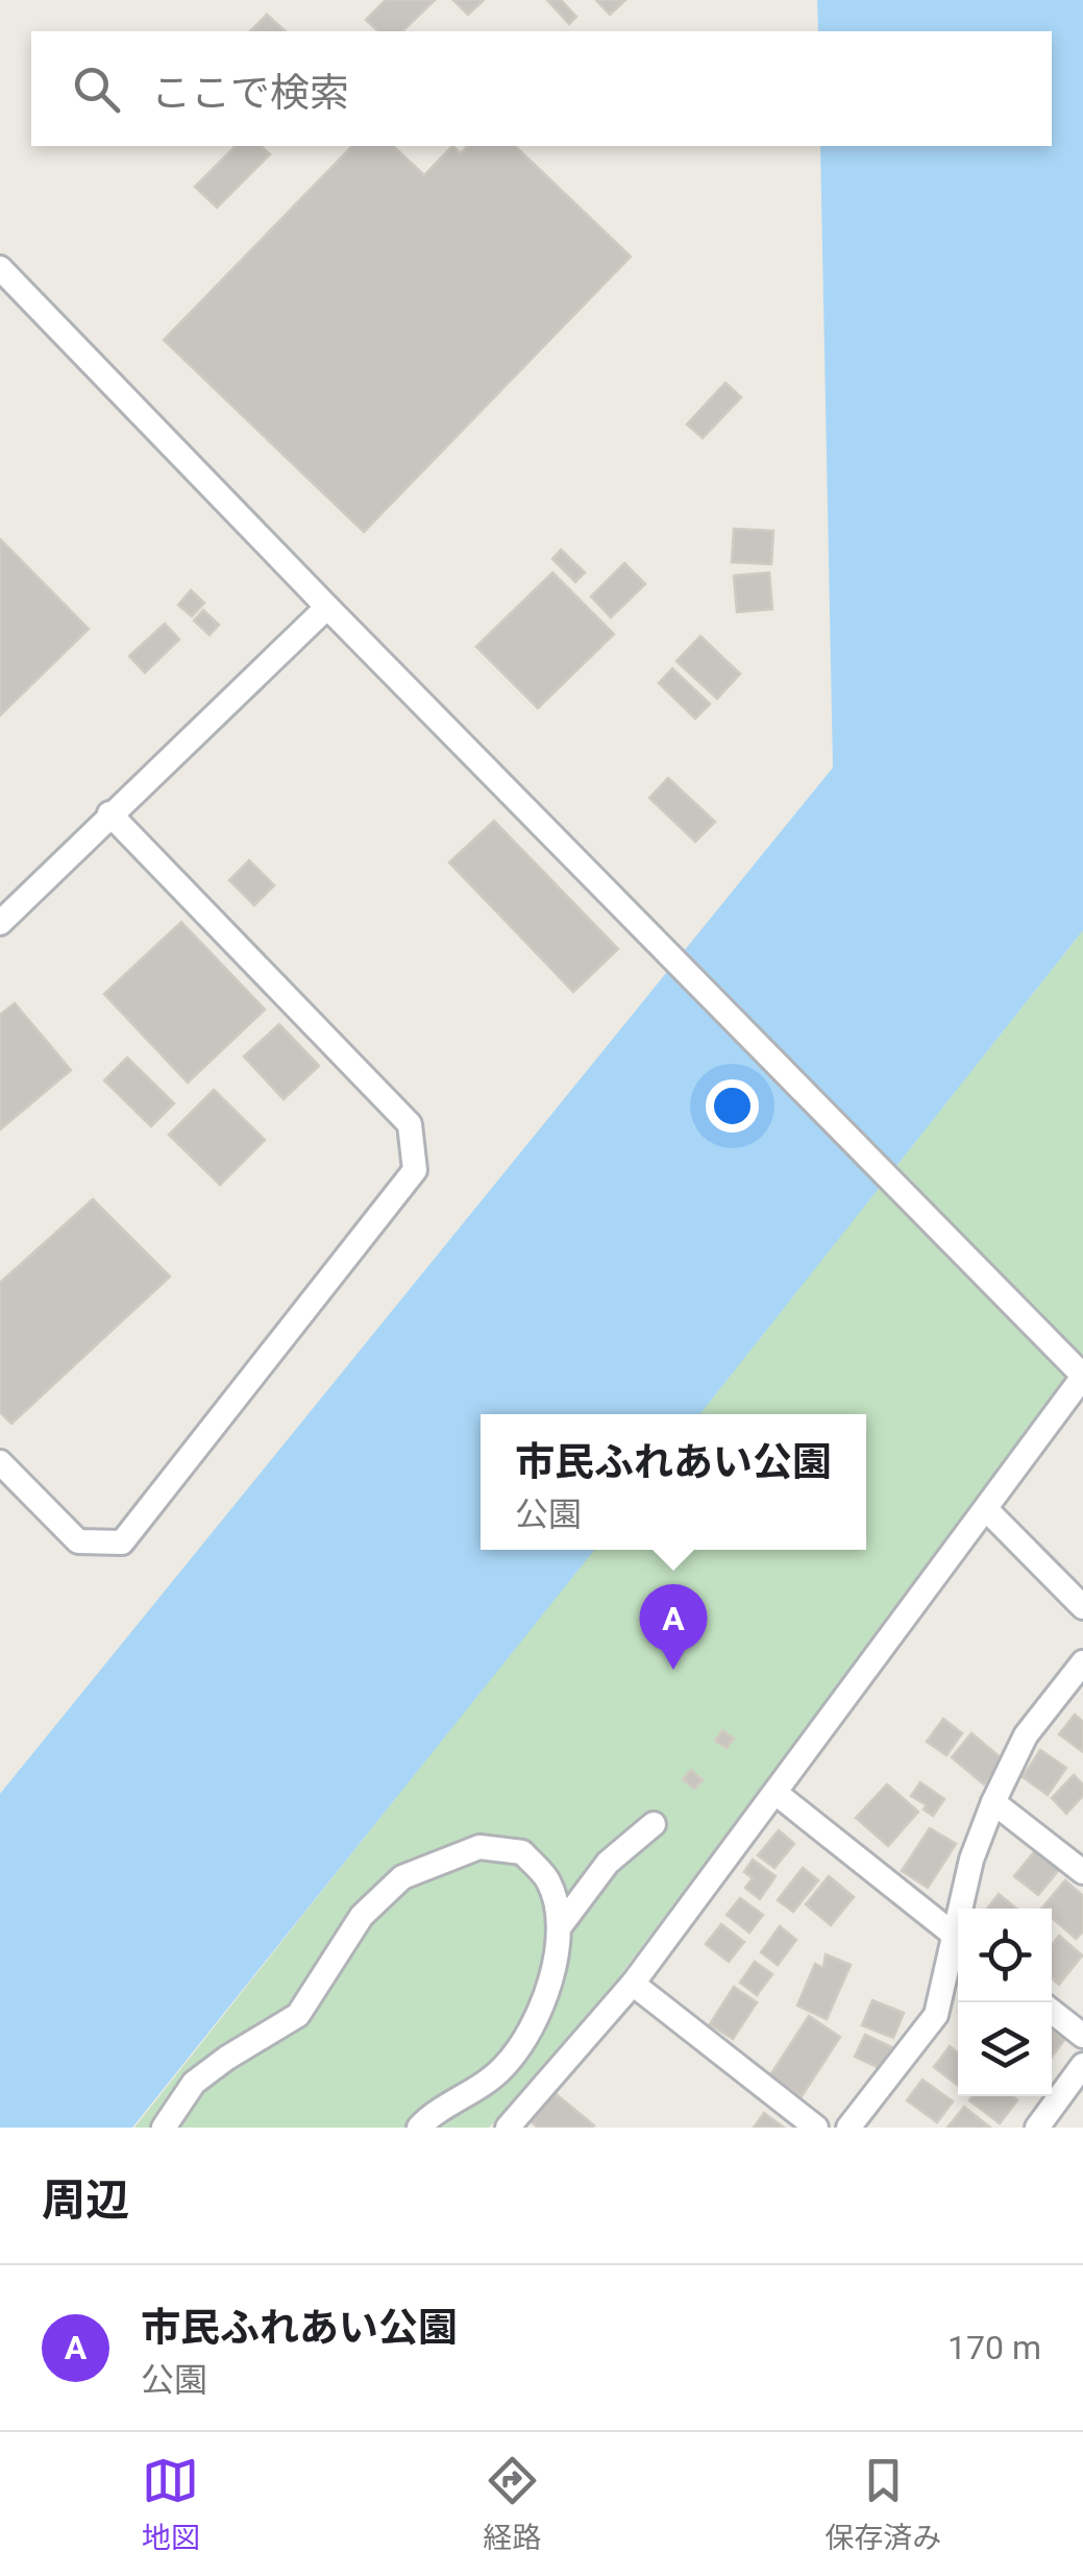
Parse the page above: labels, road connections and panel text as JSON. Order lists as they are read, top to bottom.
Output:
{
  "page": {
    "search": "ここで検索",
    "popup": ["市民ふれあい公園", "公園"],
    "pins": "A",
    "heading": "周辺",
    "list": [
      {
        "mark": "A",
        "name": "市民ふれあい公園",
        "note": "公園",
        "value": "170 m"
      }
    ],
    "nav": ["地図", "経路", "保存済み"]
  }
}
